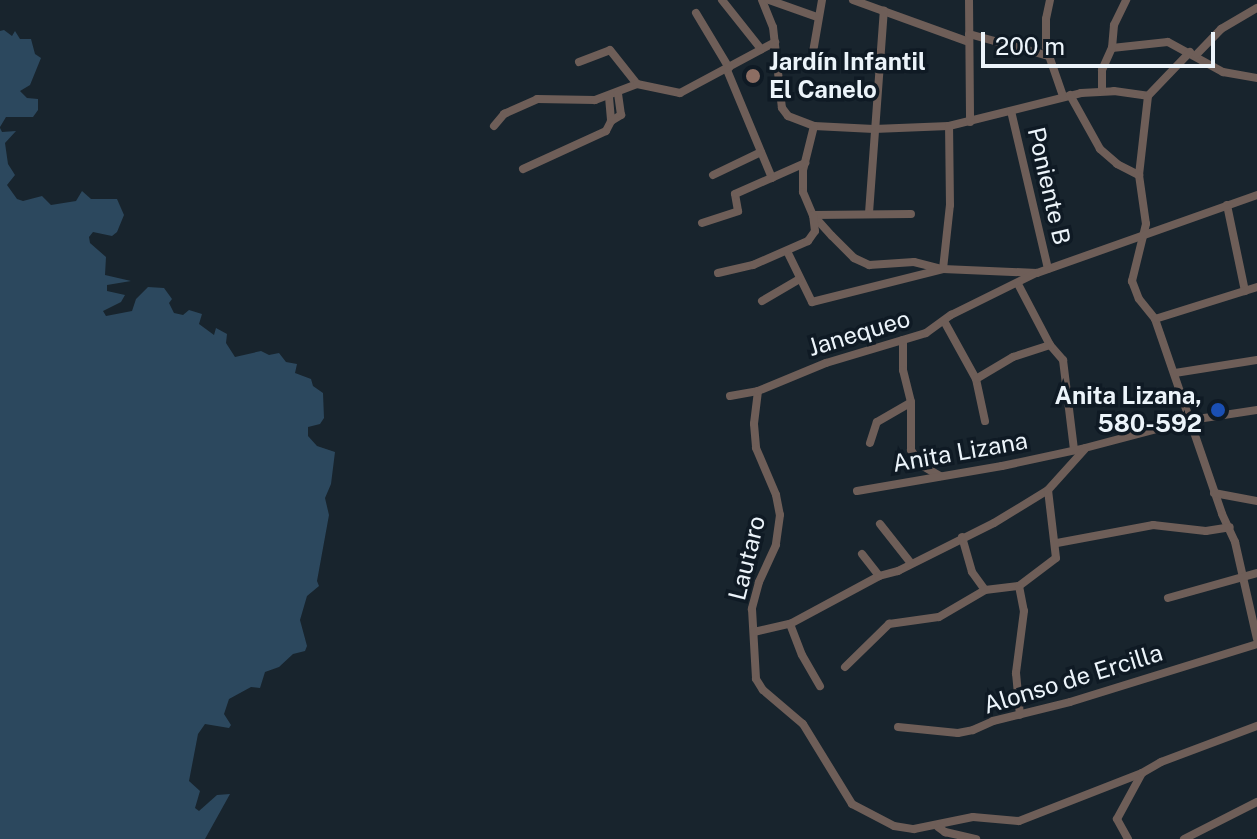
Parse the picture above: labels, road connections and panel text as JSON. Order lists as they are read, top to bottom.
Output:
{
  "streets": {
    "street": [
      "Poniente B",
      "Janequeo",
      "Anita Lizana",
      "Lautaro",
      "Alonso de Ercilla"
    ]
  },
  "crossings": [
    ["Janequeo", "Lautaro"]
  ],
  "places": ["Jardín Infantil El Canelo", "Anita Lizana, 580-592"],
  "scale_bar": "200 m"
}
